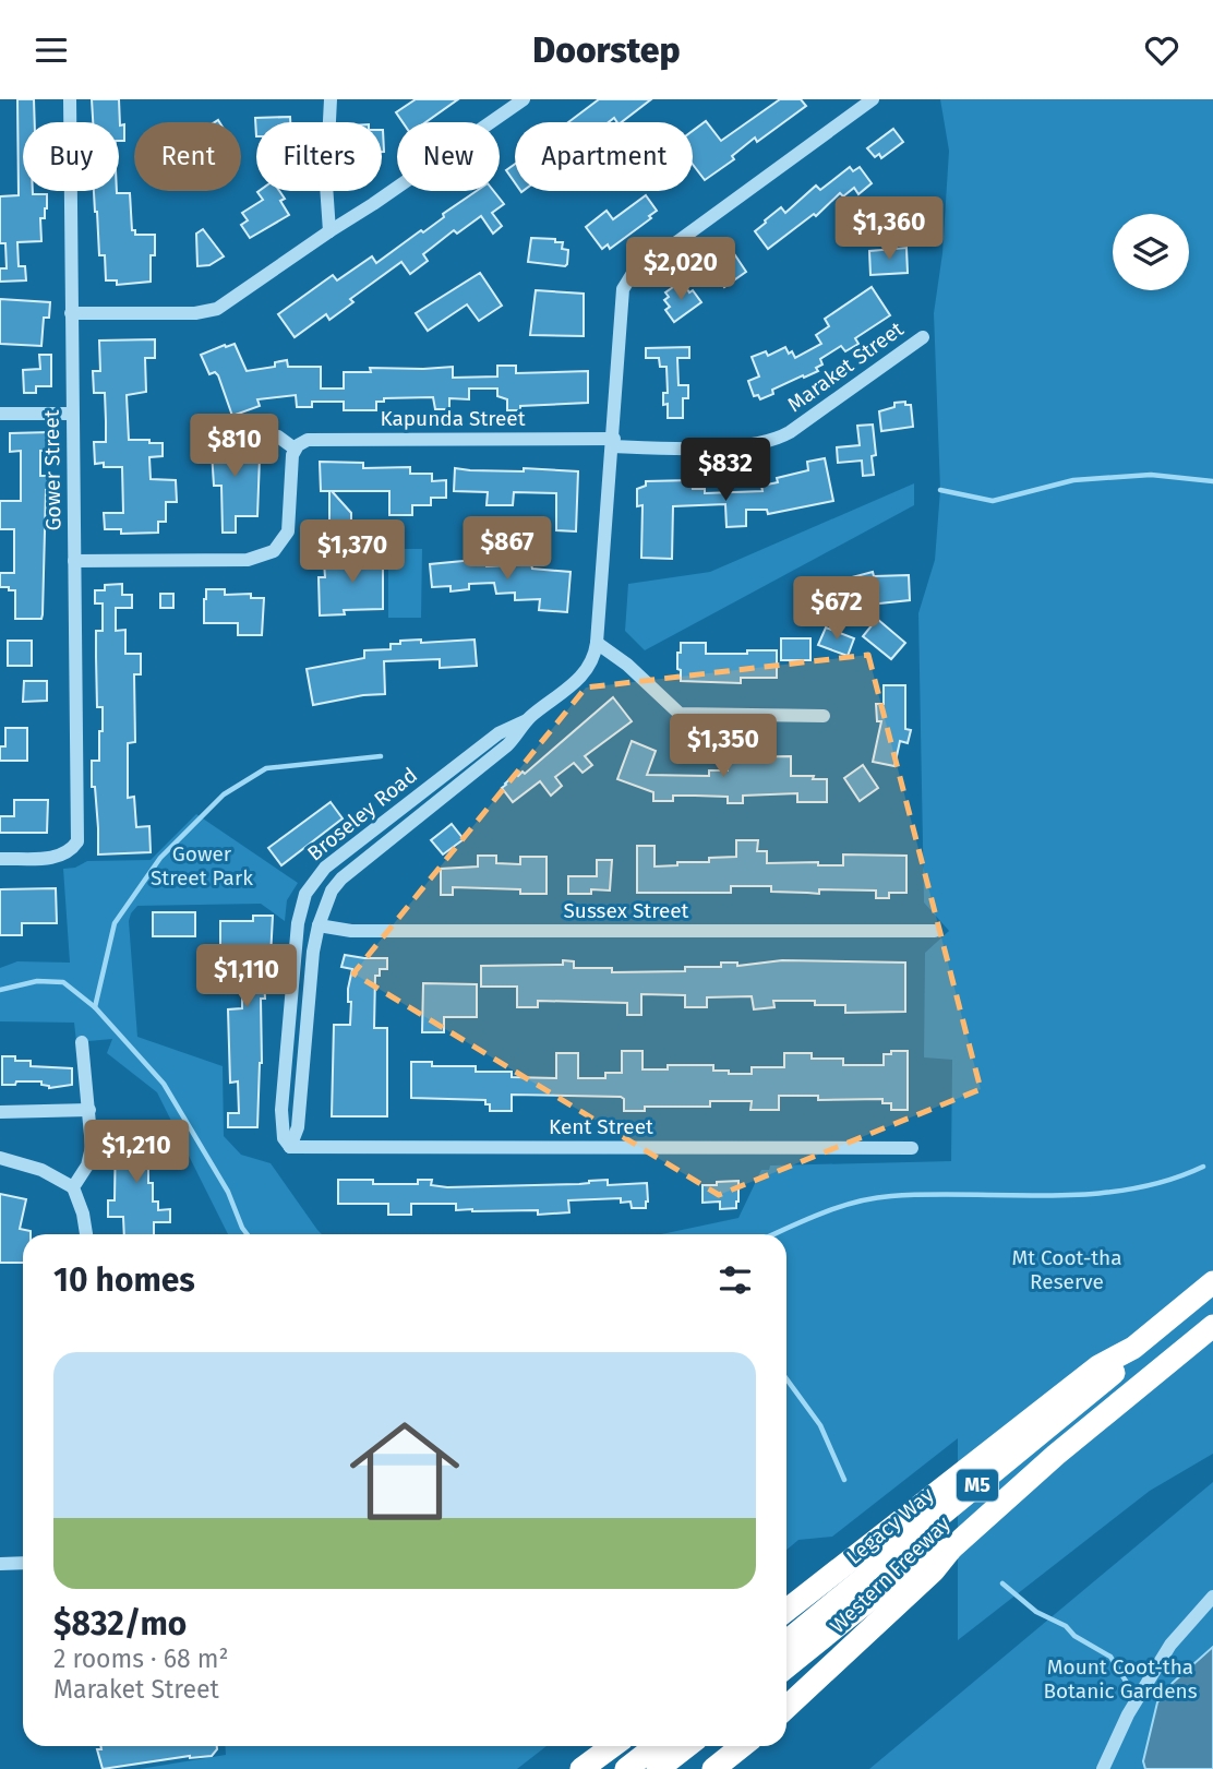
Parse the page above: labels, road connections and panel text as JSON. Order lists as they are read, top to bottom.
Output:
{
  "streets": {
    "highway": ["M5", "Legacy Way", "Western Freeway"],
    "street": [
      "Maraket Street",
      "Kapunda Street",
      "Gower Street",
      "Broseley Road",
      "Sussex Street",
      "Kent Street"
    ]
  },
  "crossings": [
    ["Maraket Street", "Kapunda Street"],
    ["Maraket Street", "Broseley Road"],
    ["Kapunda Street", "Broseley Road"],
    ["Broseley Road", "Sussex Street"],
    ["Broseley Road", "Kent Street"],
    ["M5", "Western Freeway"],
    ["Legacy Way", "Western Freeway"]
  ],
  "parks": ["Gower Street Park", "Mt Coot-tha Reserve", "Mount Coot-tha Botanic Gardens"],
  "page": {
    "header": "Doorstep",
    "chip": [
      "Buy",
      "Rent",
      "Filters",
      "New",
      "Apartment"
    ],
    "price": [
      "$1,360",
      "$2,020",
      "$810",
      "$832",
      "$867",
      "$1,370",
      "$672",
      "$1,350",
      "$1,110",
      "$1,210"
    ],
    "heading": "10 homes",
    "list": [
      {
        "name": "$832/mo",
        "note": "2 rooms · 68 m² · Maraket Street"
      }
    ]
  }
}
